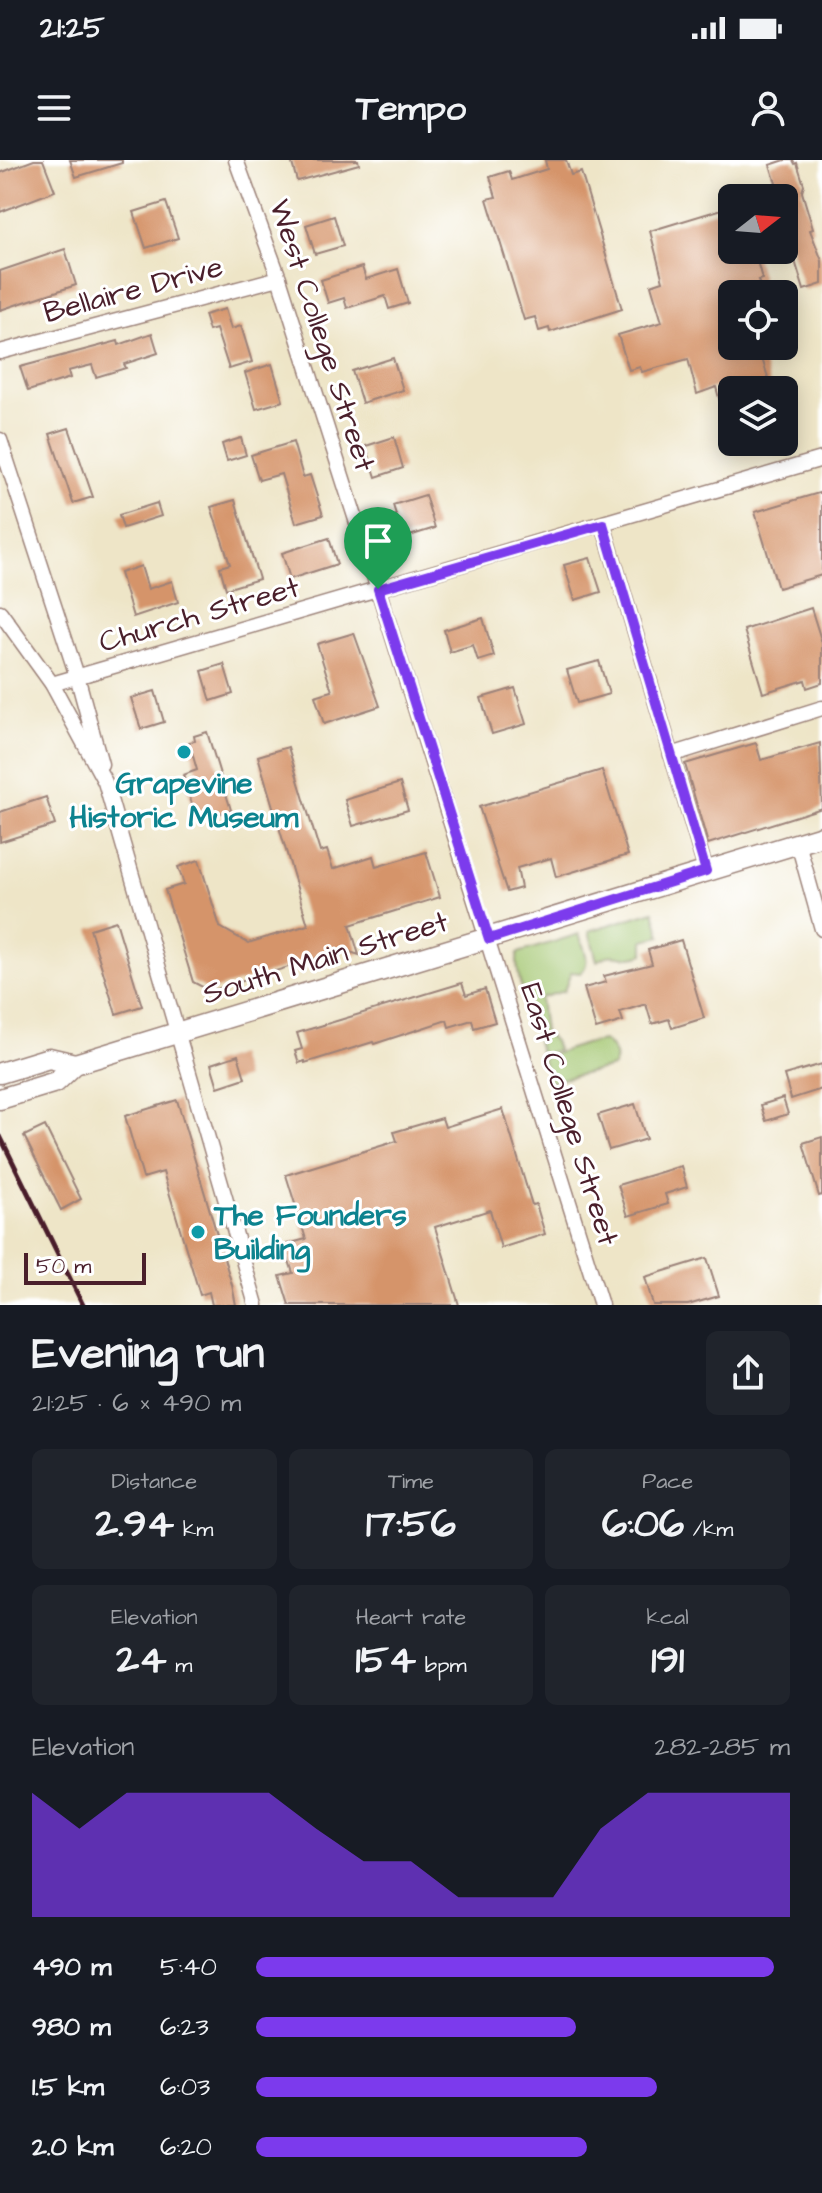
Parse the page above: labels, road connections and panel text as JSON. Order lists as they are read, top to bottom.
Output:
{
  "streets": {
    "main road": ["South Main Street"],
    "street": [
      "Bellaire Drive",
      "West College Street",
      "Church Street",
      "East College Street"
    ]
  },
  "crossings": [
    ["Bellaire Drive", "West College Street"],
    ["West College Street", "Church Street"],
    ["West College Street", "South Main Street"],
    ["West College Street", "East College Street"],
    ["South Main Street", "East College Street"]
  ],
  "places": ["Grapevine Historic Museum", "The Founders Building"],
  "scale_bar": "50 m",
  "north": "right",
  "page": {
    "status": "21:25",
    "header": "Tempo",
    "scale": "50 m",
    "heading": ["Evening run", "21:25 · 6 × 490 m"],
    "stats": [
      ["Distance", "2.94 km"],
      ["Time", "17:56"],
      ["Pace", "6:06 /km"],
      ["Elevation", "24 m"],
      ["Heart rate", "154 bpm"],
      ["kcal", "191"]
    ],
    "chart": ["Elevation", "282–285 m"],
    "list": [
      {
        "name": "490 m",
        "note": "5:40"
      },
      {
        "name": "980 m",
        "note": "6:23"
      },
      {
        "name": "1.5 km",
        "note": "6:03"
      },
      {
        "name": "2.0 km",
        "note": "6:20"
      }
    ]
  }
}
